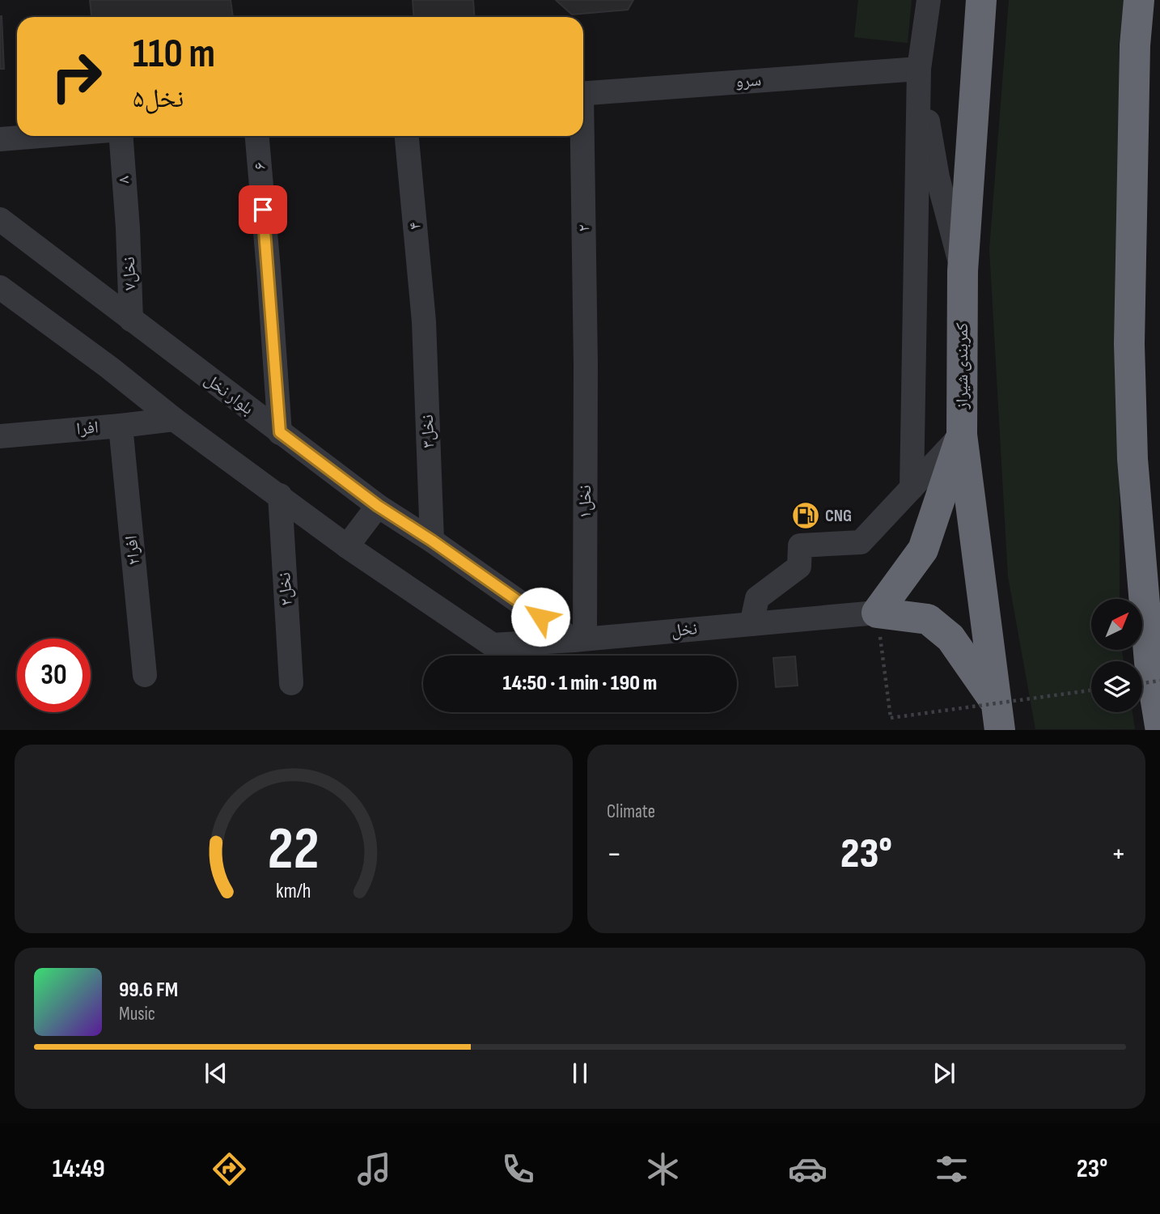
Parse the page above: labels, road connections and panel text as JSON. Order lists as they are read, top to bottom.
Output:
{
  "streets": {
    "highway": ["کمربندی شیراز"],
    "street": [
      "سرو",
      "۶",
      "۸",
      "۴",
      "۲",
      "نخل۷",
      "بلوار نخل",
      "افرا",
      "نخل۳",
      "نخل۱",
      "۲افرا",
      "نخل۲",
      "نخل"
    ]
  },
  "crossings": [
    ["۶", "بلوار نخل"],
    ["۸", "نخل۷"],
    ["۴", "نخل۳"],
    ["۲", "نخل۱"],
    ["نخل۷", "بلوار نخل"],
    ["بلوار نخل", "نخل۳"],
    ["بلوار نخل", "نخل۱"],
    ["بلوار نخل", "نخل"],
    ["افرا", "۲افرا"],
    ["نخل۱", "نخل"]
  ],
  "places": {
    "fuel station": ["CNG"]
  },
  "north": "top right",
  "page": {
    "turn": ["110 m", "نخل۵"],
    "limit": "30",
    "trip": "14:50 · 1 min · 190 m",
    "tile": "Climate",
    "heat": ["−", "23°", "+"],
    "song": ["99.6 FM", "Music"],
    "tabs": ["14:49", "23°"],
    "gauge": ["22", "km/h"]
  }
}
